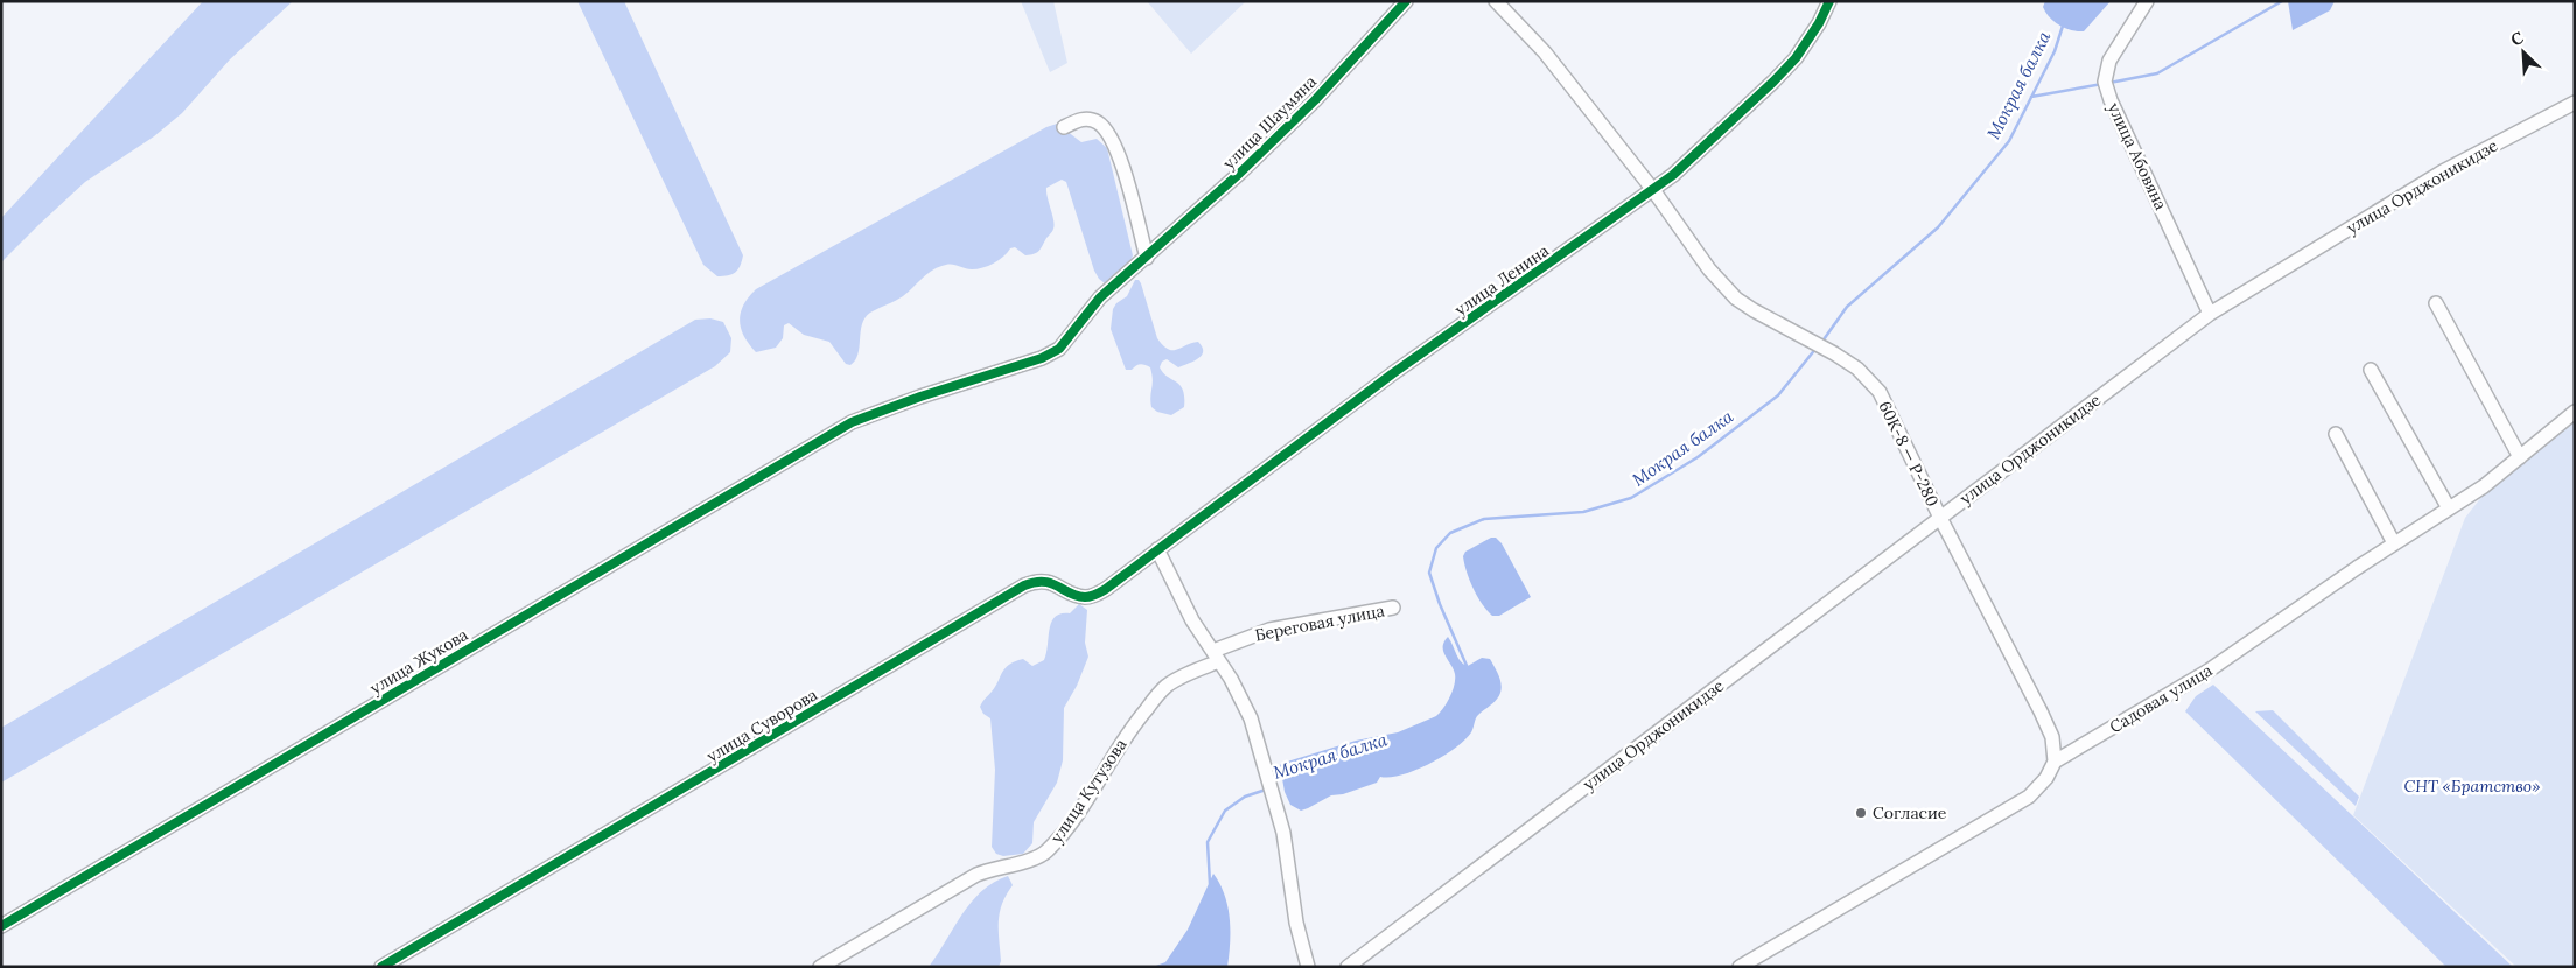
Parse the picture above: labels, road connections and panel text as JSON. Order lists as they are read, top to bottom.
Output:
{
  "streets": {
    "street": [
      "улица Шаумяна",
      "улица Абовяна",
      "улица Орджоникидзе",
      "улица Ленина",
      "60К-8 — Р-280",
      "Береговая улица",
      "улица Жукова",
      "Садовая улица",
      "улица Суворова",
      "улица Кутузова"
    ]
  },
  "crossings": [
    ["улица Шаумяна", "улица Жукова"],
    ["улица Абовяна", "улица Орджоникидзе"],
    ["улица Орджоникидзе", "60К-8 — Р-280"],
    ["улица Ленина", "60К-8 — Р-280"],
    ["улица Ленина", "улица Суворова"],
    ["60К-8 — Р-280", "Садовая улица"],
    ["Береговая улица", "улица Кутузова"]
  ],
  "water": ["Мокрая балка"],
  "parks": ["СНТ «Братство»"],
  "places": ["Согласие"],
  "north": "top left"
}
